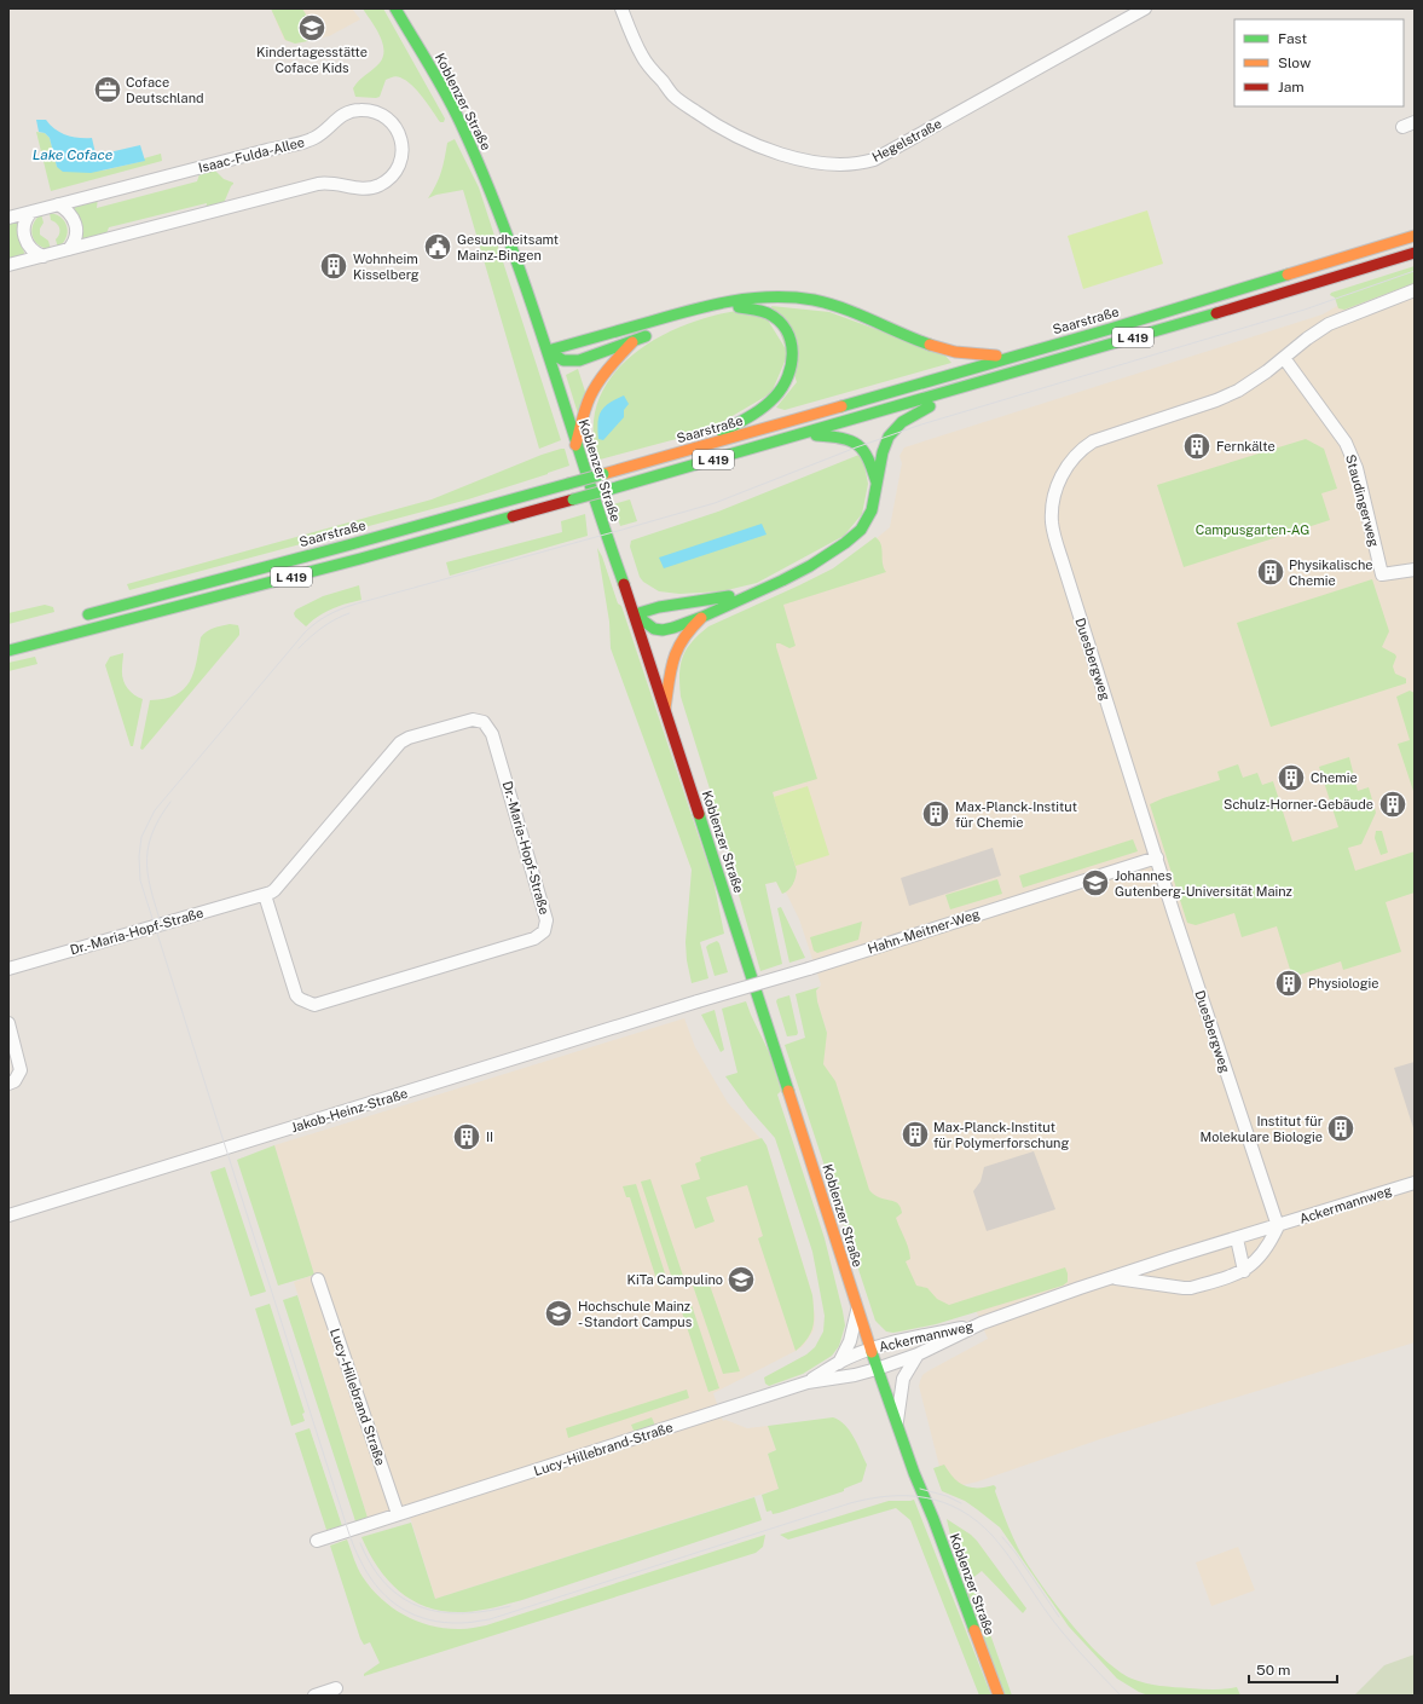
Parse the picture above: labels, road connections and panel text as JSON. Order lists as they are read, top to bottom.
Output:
{
  "streets": {
    "main road": ["Koblenzer Straße", "Saarstraße", "L 419"],
    "street": [
      "Hegelstraße",
      "Isaac-Fulda-Allee",
      "Staudingerweg",
      "Duesbergweg",
      "Dr.-Maria-Hopf-Straße",
      "Hahn-Meitner-Weg",
      "Jakob-Heinz-Straße",
      "Ackermannweg",
      "Lucy-Hillebrand Straße",
      "Lucy-Hillebrand-Straße"
    ]
  },
  "crossings": [
    ["Koblenzer Straße", "Ackermannweg"],
    ["Koblenzer Straße", "Lucy-Hillebrand-Straße"],
    ["Staudingerweg", "Duesbergweg"],
    ["Duesbergweg", "Hahn-Meitner-Weg"],
    ["Duesbergweg", "Ackermannweg"],
    ["Hahn-Meitner-Weg", "Jakob-Heinz-Straße"],
    ["Ackermannweg", "Lucy-Hillebrand-Straße"],
    ["Lucy-Hillebrand Straße", "Lucy-Hillebrand-Straße"]
  ],
  "water": ["Lake Coface"],
  "parks": ["Campusgarten-AG"],
  "places": {
    "school or university": [
      "Kindertagesstätte Coface Kids",
      "Johannes Gutenberg-Universität Mainz",
      "KiTa Campulino",
      "Hochschule Mainz - Standort Campus"
    ],
    "office": ["Coface Deutschland"],
    "public building": ["Gesundheitsamt Mainz-Bingen"],
    "building": [
      "Wohnheim Kisselberg",
      "Fernkälte",
      "Physikalische Chemie",
      "Chemie",
      "Schulz-Horner-Gebäude",
      "Max-Planck-Institut für Chemie",
      "Physiologie",
      "Institut für Molekulare Biologie",
      "Max-Planck-Institut für Polymerforschung",
      "II"
    ]
  },
  "legend": ["Fast", "Slow", "Jam"],
  "scale_bar": "50 m"
}
